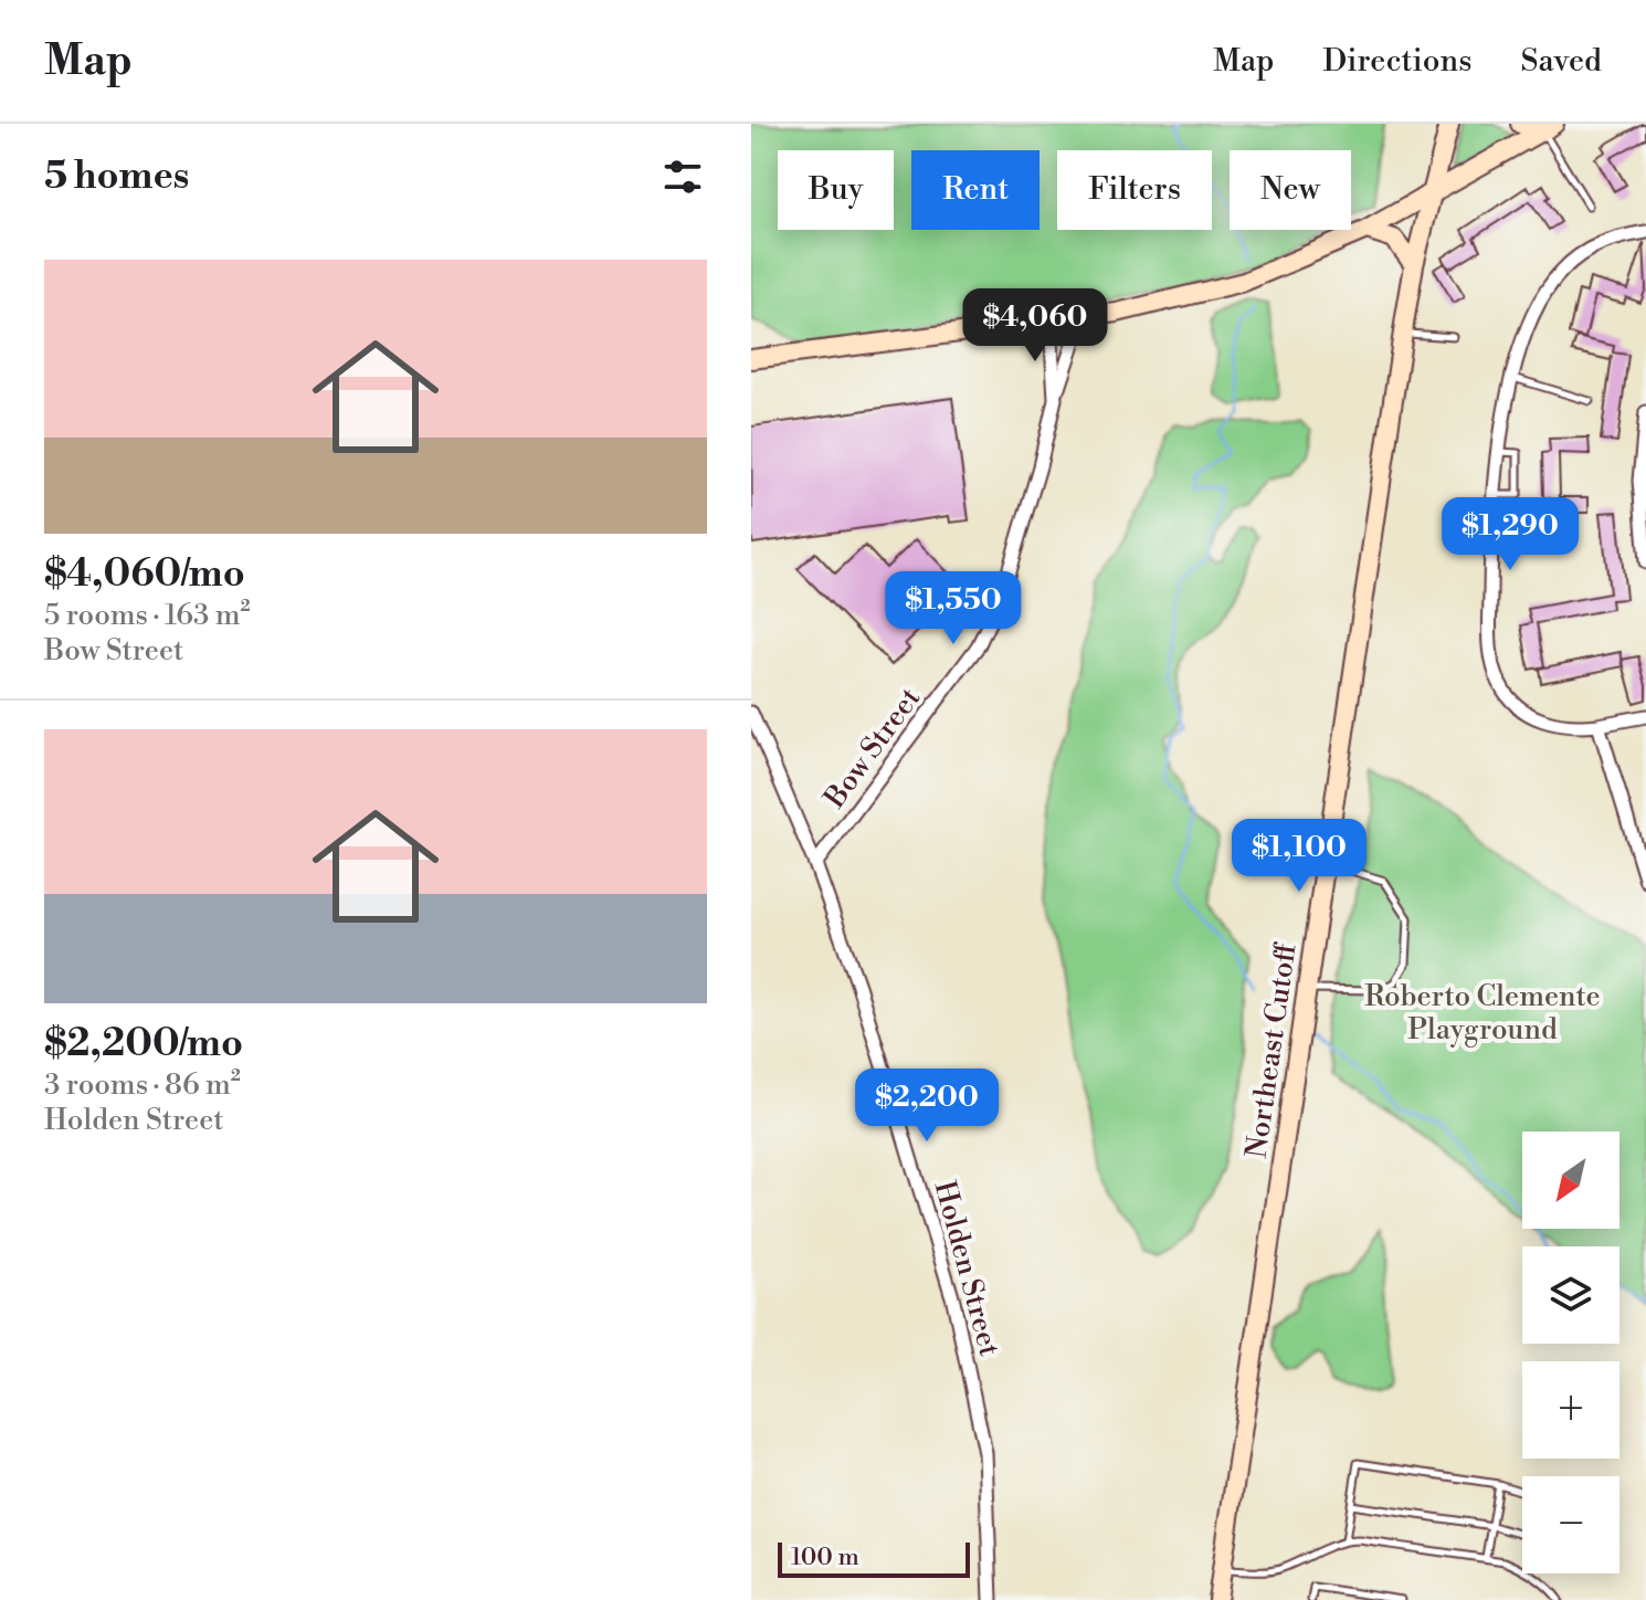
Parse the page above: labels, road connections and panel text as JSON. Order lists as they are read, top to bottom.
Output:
{
  "streets": {
    "main road": ["Northeast Cutoff"],
    "street": ["Bow Street", "Holden Street"]
  },
  "crossings": [
    ["Bow Street", "Holden Street"]
  ],
  "parks": ["Roberto Clemente Playground"],
  "scale_bar": "100 m",
  "north": "bottom left",
  "page": {
    "header": "Map",
    "nav": ["Map", "Directions", "Saved"],
    "heading": "5 homes",
    "chip": [
      "Buy",
      "Rent",
      "Filters",
      "New"
    ],
    "list": [
      {
        "name": "$4,060/mo",
        "note": "5 rooms · 163 m² · Bow Street"
      },
      {
        "name": "$2,200/mo",
        "note": "3 rooms · 86 m² · Holden Street"
      }
    ],
    "price": [
      "$4,060",
      "$1,290",
      "$1,550",
      "$1,100",
      "$2,200"
    ],
    "map_buttons": ["+", "−"],
    "scale": "100 m"
  }
}
